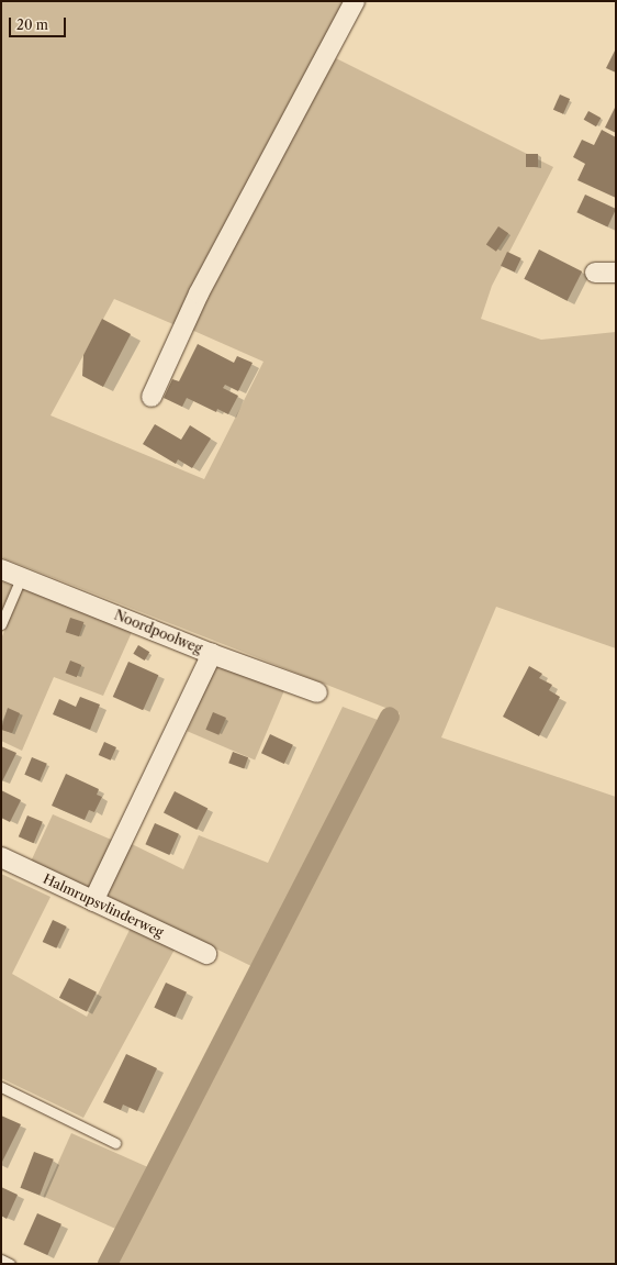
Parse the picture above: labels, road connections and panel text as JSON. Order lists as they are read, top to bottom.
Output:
{
  "streets": {
    "street": ["Noordpoolweg", "Halmrupsvlinderweg"]
  },
  "scale_bar": "20 m"
}
